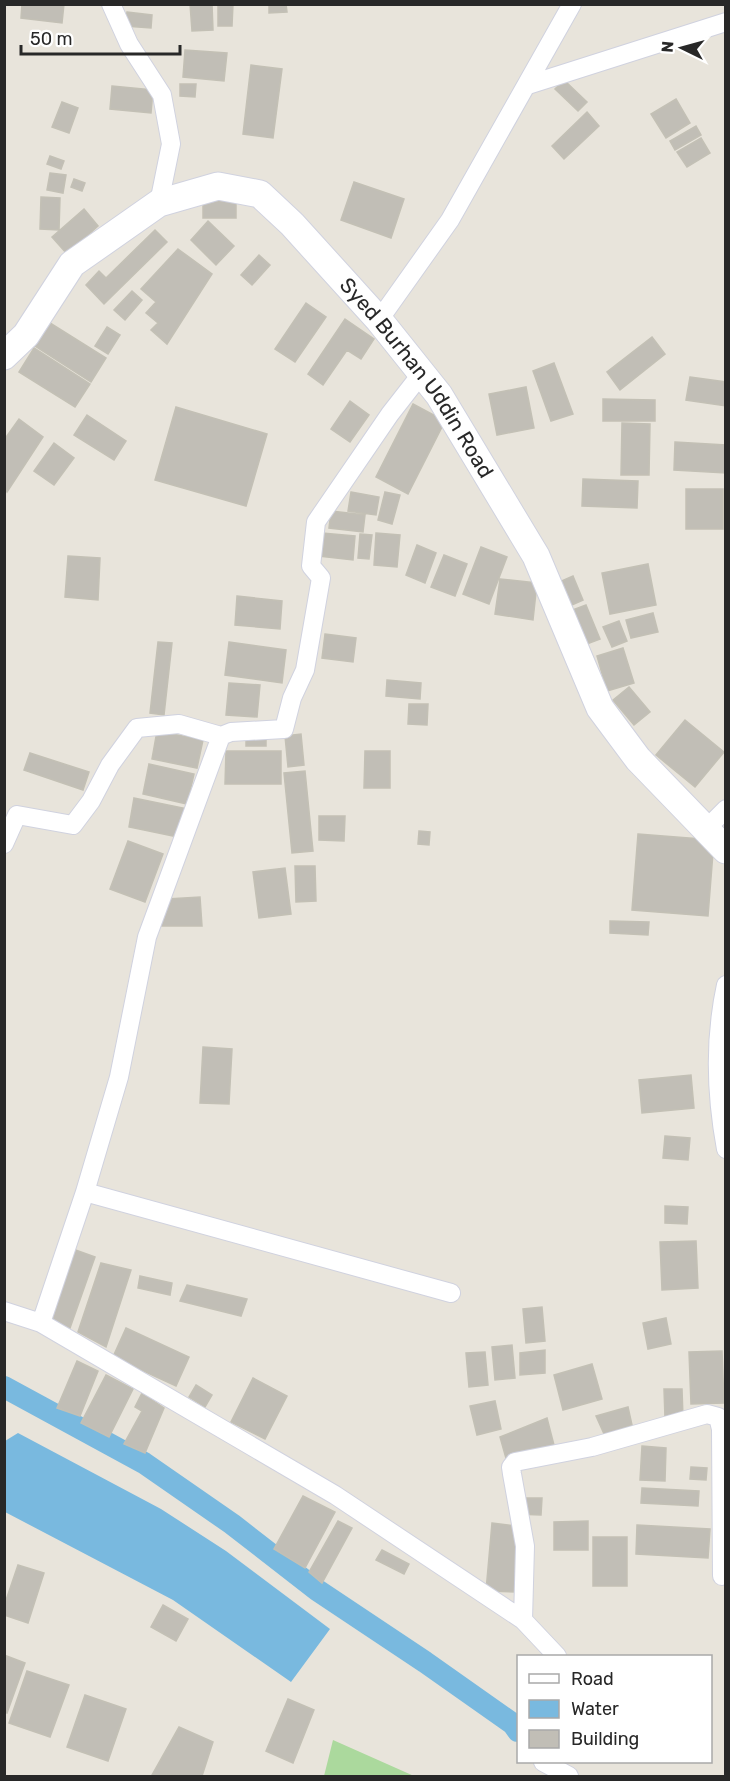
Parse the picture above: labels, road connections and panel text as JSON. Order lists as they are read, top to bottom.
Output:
{
  "streets": {
    "street": ["Syed Burhan Uddin Road"]
  },
  "legend": ["Road", "Water", "Building"],
  "scale_bar": "50 m",
  "north": "left"
}
